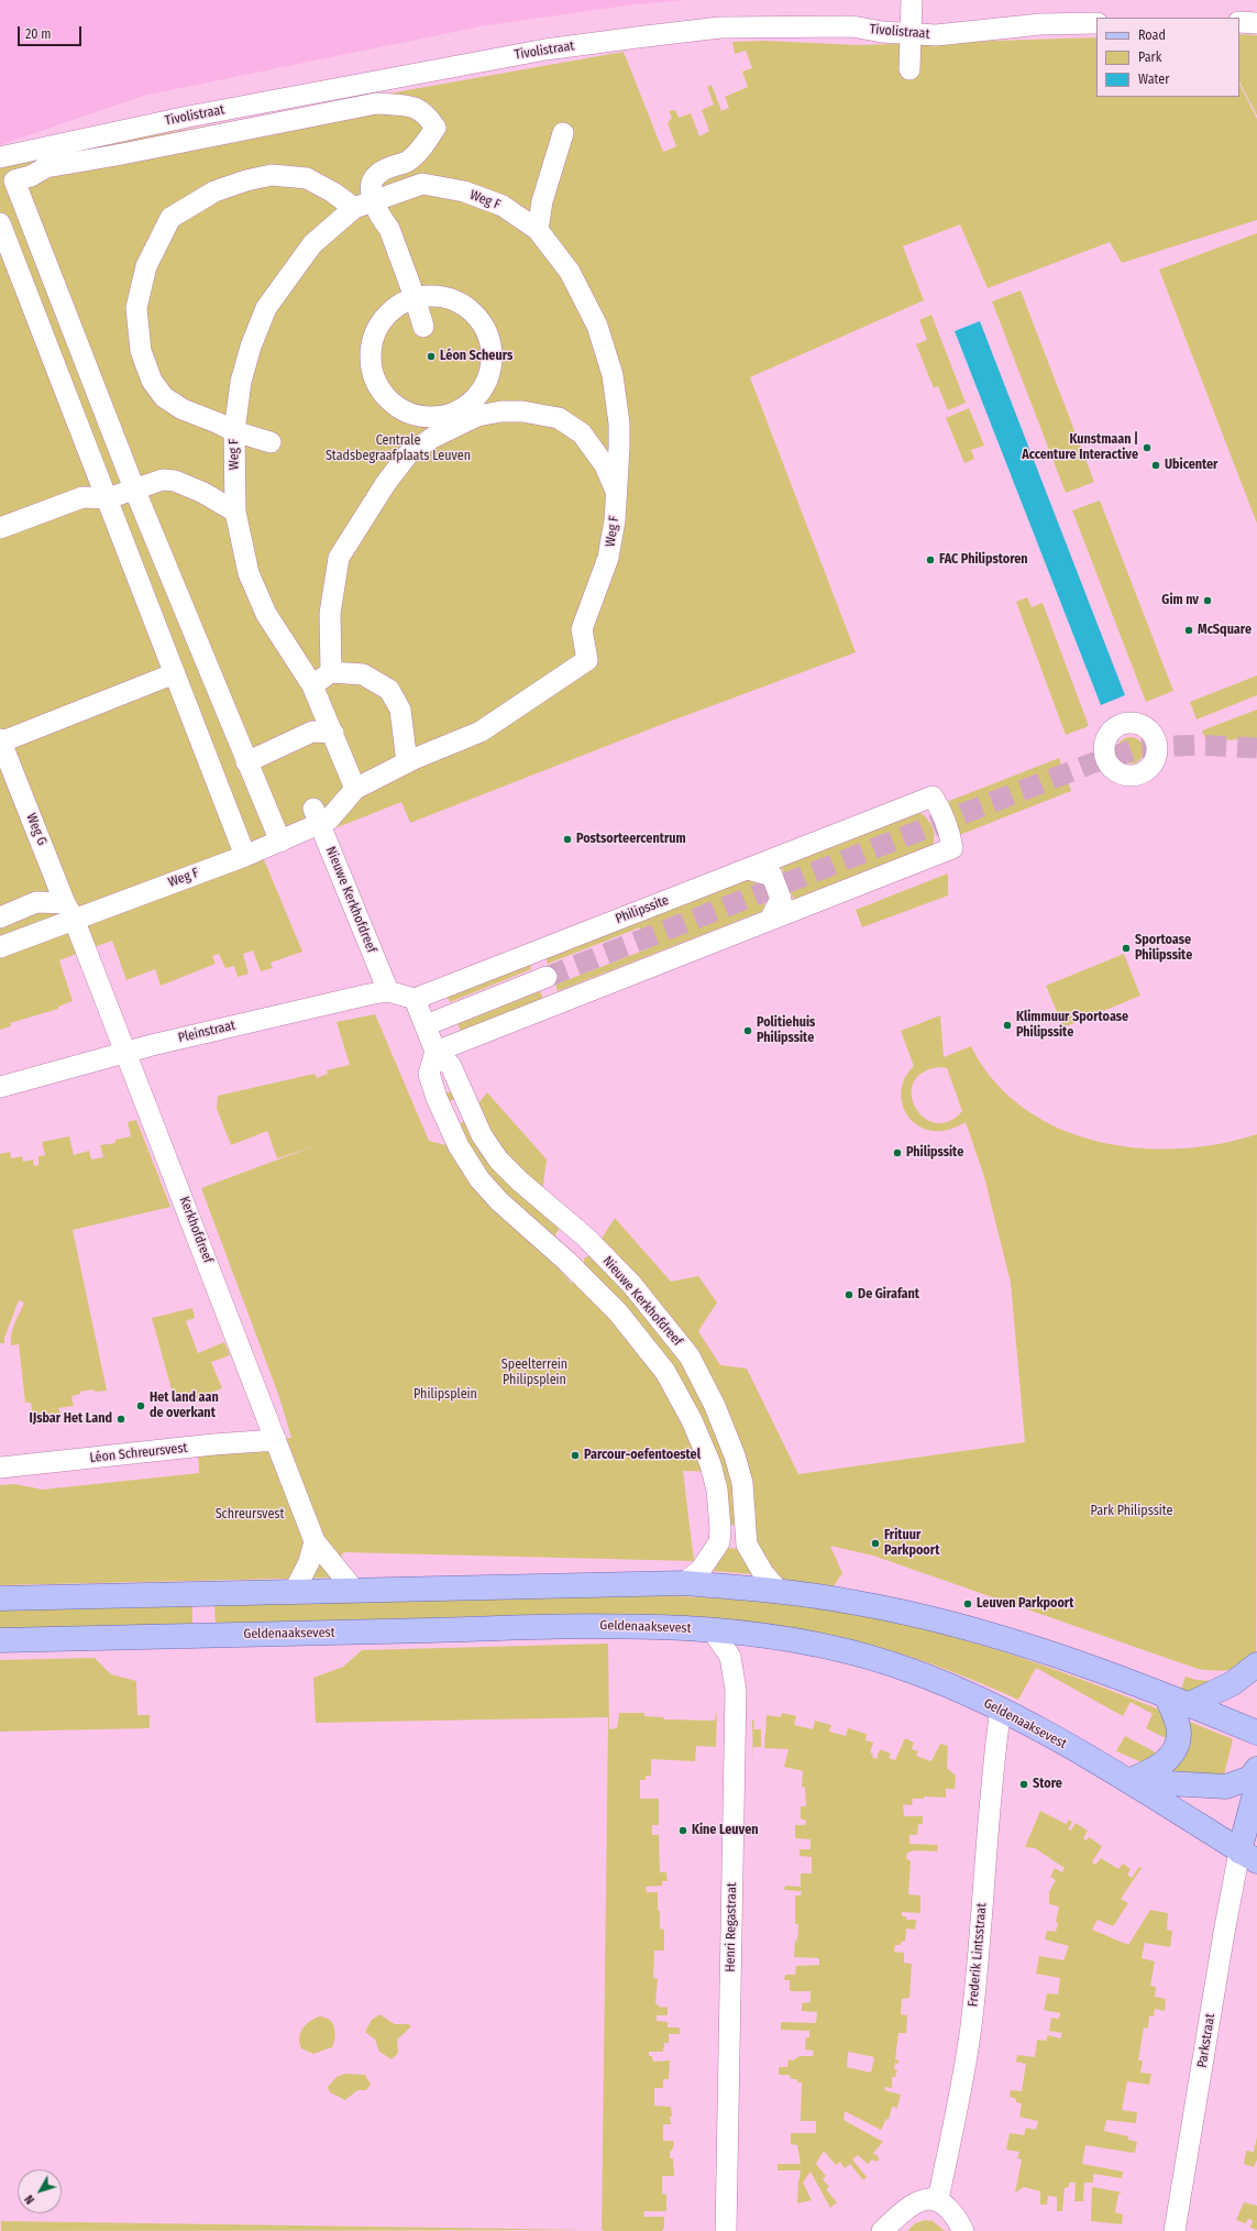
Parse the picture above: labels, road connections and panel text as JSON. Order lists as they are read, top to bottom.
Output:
{
  "streets": {
    "main road": ["Geldenaaksevest"],
    "street": [
      "Tivolistraat",
      "Weg F",
      "Weg G",
      "Nieuwe Kerkhofdreef",
      "Philipssite",
      "Pleinstraat",
      "Kerkhofdreef",
      "Léon Schreursvest",
      "Henri Regastraat",
      "Frederik Lintsstraat",
      "Parkstraat"
    ]
  },
  "crossings": [
    ["Weg F", "Weg G"],
    ["Weg F", "Nieuwe Kerkhofdreef"],
    ["Weg F", "Kerkhofdreef"],
    ["Weg G", "Kerkhofdreef"],
    ["Nieuwe Kerkhofdreef", "Philipssite"],
    ["Nieuwe Kerkhofdreef", "Pleinstraat"],
    ["Philipssite", "Pleinstraat"],
    ["Pleinstraat", "Kerkhofdreef"],
    ["Kerkhofdreef", "Léon Schreursvest"],
    ["Geldenaaksevest", "Henri Regastraat"],
    ["Geldenaaksevest", "Frederik Lintsstraat"],
    ["Geldenaaksevest", "Parkstraat"]
  ],
  "parks": [
    "Centrale Stadsbegraafplaats Leuven",
    "Speelterrein Philipsplein",
    "Philipsplein",
    "Park Philipssite",
    "Schreursvest"
  ],
  "places": [
    "Léon Scheurs",
    "Kunstmaan | Accenture Interactive",
    "Ubicenter",
    "FAC Philipstoren",
    "Gim nv",
    "McSquare",
    "Postsorteercentrum",
    "Sportoase Philipssite",
    "Klimmuur Sportoase Philipssite",
    "Politiehuis Philipssite",
    "Philipssite",
    "De Girafant",
    "Het land aan de overkant",
    "IJsbar Het Land",
    "Parcour-oefentoestel",
    "Frituur Parkpoort",
    "Leuven Parkpoort",
    "Store",
    "Kine Leuven"
  ],
  "legend": ["Road", "Park", "Water"],
  "scale_bar": "20 m",
  "north": "bottom left"
}
